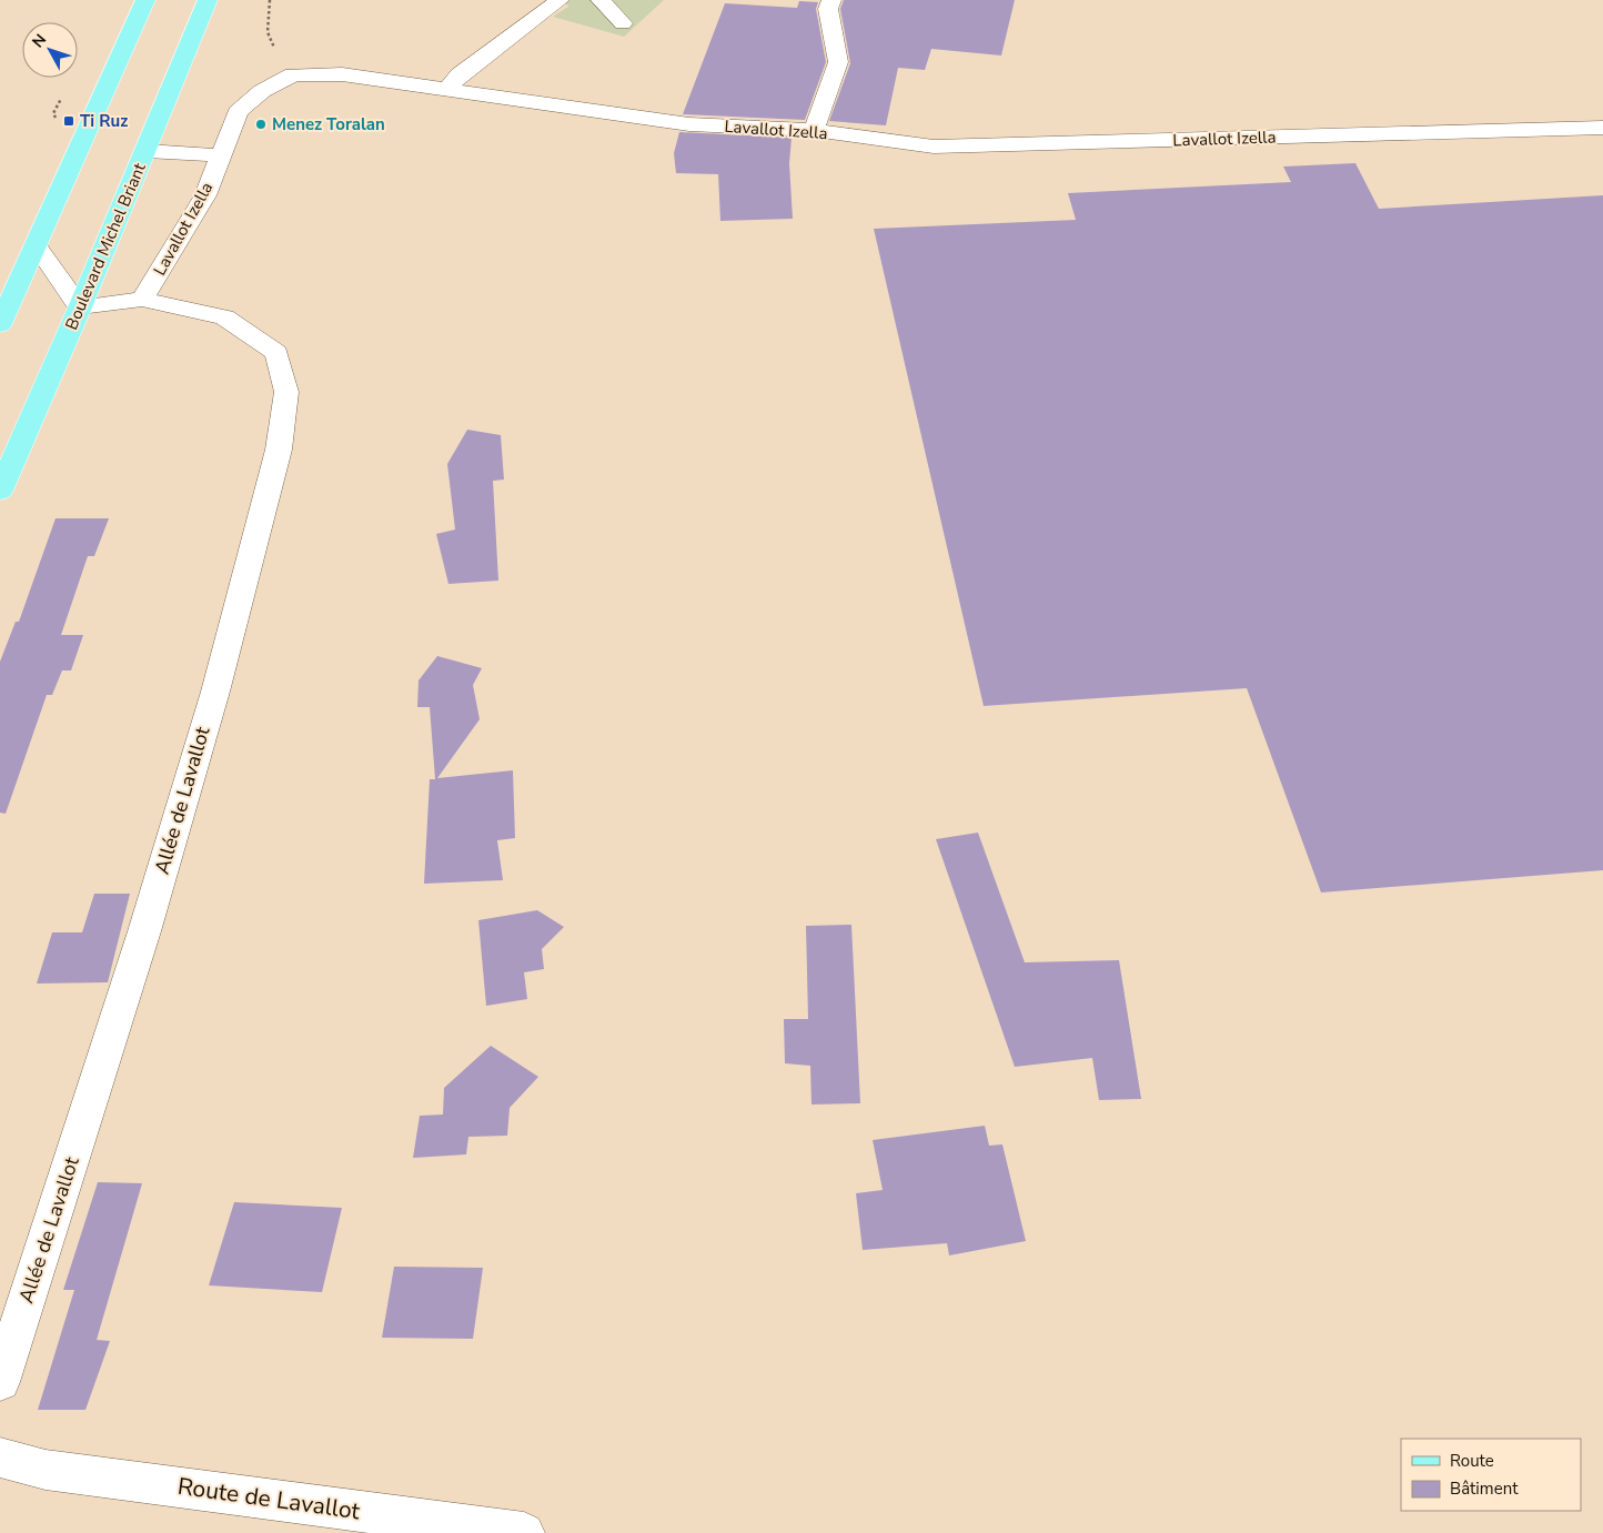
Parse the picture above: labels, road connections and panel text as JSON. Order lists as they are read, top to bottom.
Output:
{
  "streets": {
    "main road": ["Boulevard Michel Briant"],
    "street": ["Lavallot Izella", "Allée de Lavallot", "Route de Lavallot"]
  },
  "crossings": [
    ["Lavallot Izella", "Allée de Lavallot"]
  ],
  "places": {
    "transit": ["Ti Ruz"],
    "other": ["Menez Toralan"]
  },
  "legend": ["Route", "Bâtiment"],
  "north": "top left"
}
